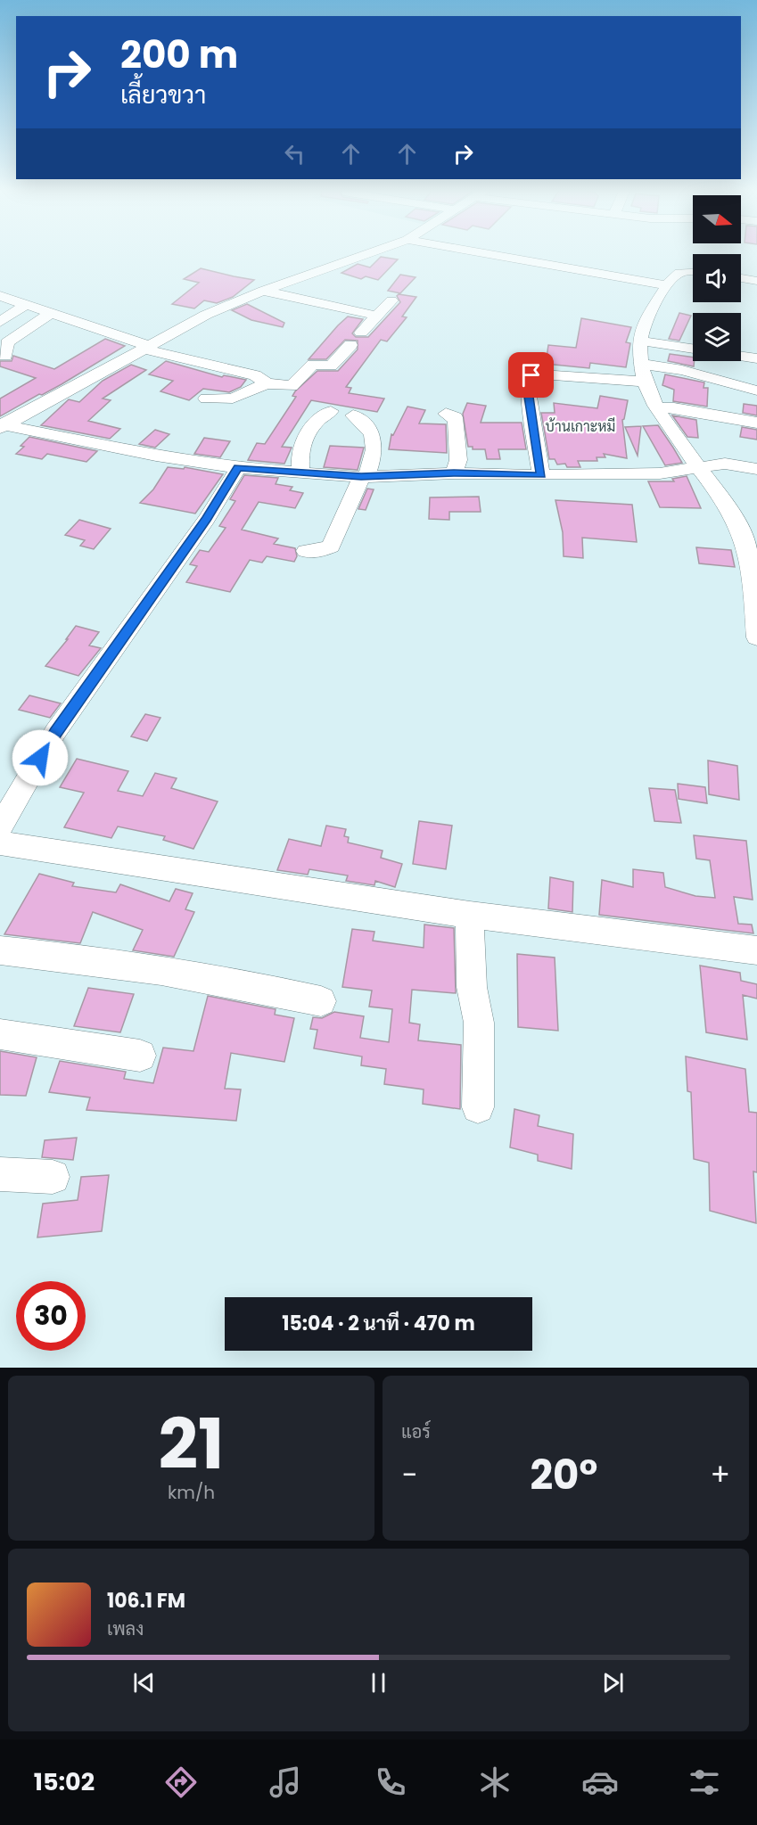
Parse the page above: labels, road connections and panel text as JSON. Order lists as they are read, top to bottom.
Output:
{
  "districts": ["บ้านเกาะหมี"],
  "north": "right",
  "page": {
    "turn": ["200 m", "เลี้ยวขวา"],
    "limit": "30",
    "trip": "15:04 · 2 นาที · 470 m",
    "tile": [
      ["21", "km/h"],
      "แอร์"
    ],
    "heat": ["−", "20°", "+"],
    "song": ["106.1 FM", "เพลง"],
    "tabs": "15:02"
  }
}
